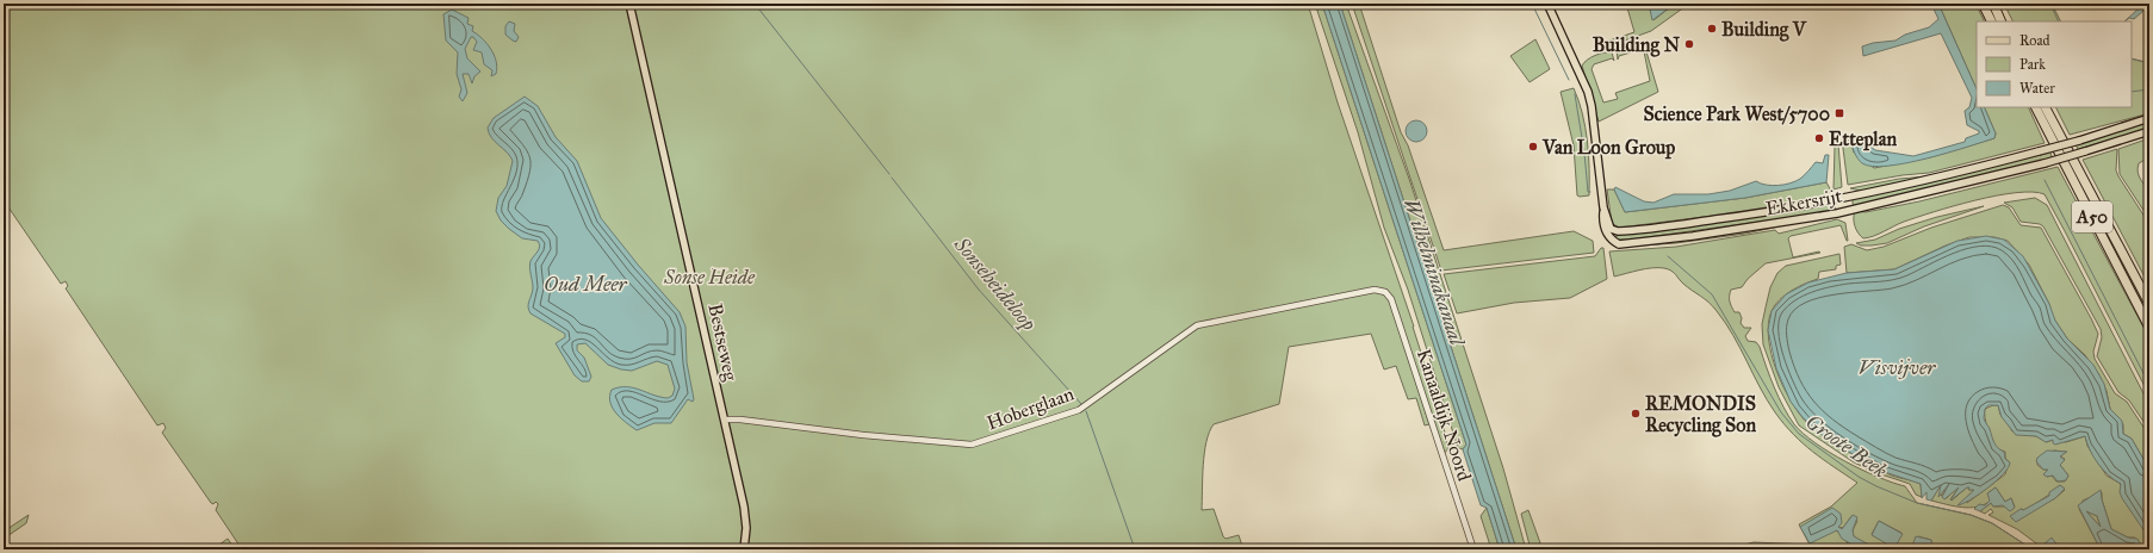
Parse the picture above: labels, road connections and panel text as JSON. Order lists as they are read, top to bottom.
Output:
{
  "streets": {
    "highway": ["A50"],
    "main road": ["Ekkersrijt", "Bestseweg"],
    "street": ["Hoberglaan", "Kanaaldijk Noord"]
  },
  "crossings": [
    ["Bestseweg", "Hoberglaan"],
    ["Hoberglaan", "Kanaaldijk Noord"]
  ],
  "water": [
    "Wilhelminakanaal",
    "Oud Meer",
    "Sonseheideloop",
    "Visvijver",
    "Groote Beek"
  ],
  "parks": ["Sonse Heide"],
  "places": {
    "other": [
      "Building V",
      "Building N",
      "Etteplan",
      "Van Loon Group",
      "REMONDIS Recycling Son"
    ],
    "transit": ["Science Park West/5700"]
  },
  "legend": ["Road", "Park", "Water"]
}
